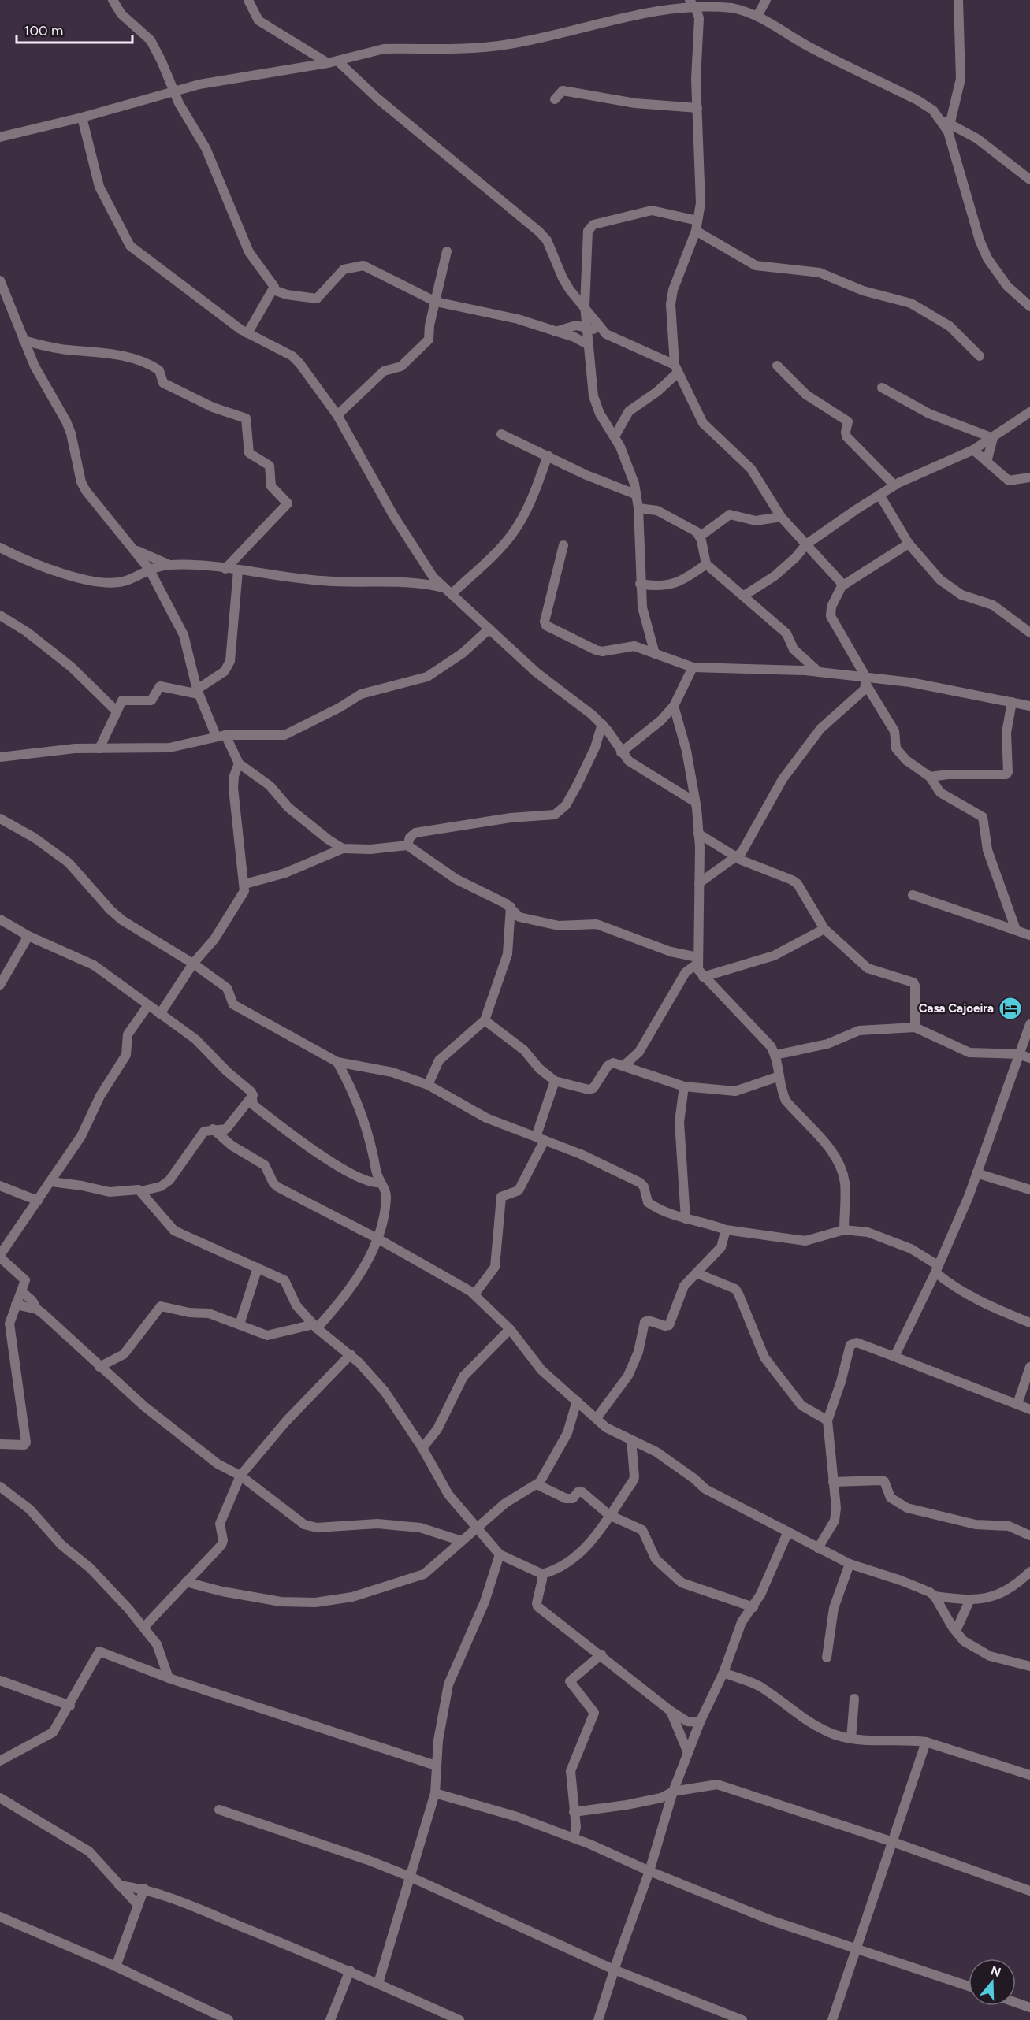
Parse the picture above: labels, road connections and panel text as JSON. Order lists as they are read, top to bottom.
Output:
{
  "places": {
    "hotel": ["Casa Cajoeira"]
  },
  "scale_bar": "100 m",
  "north": "top"
}
